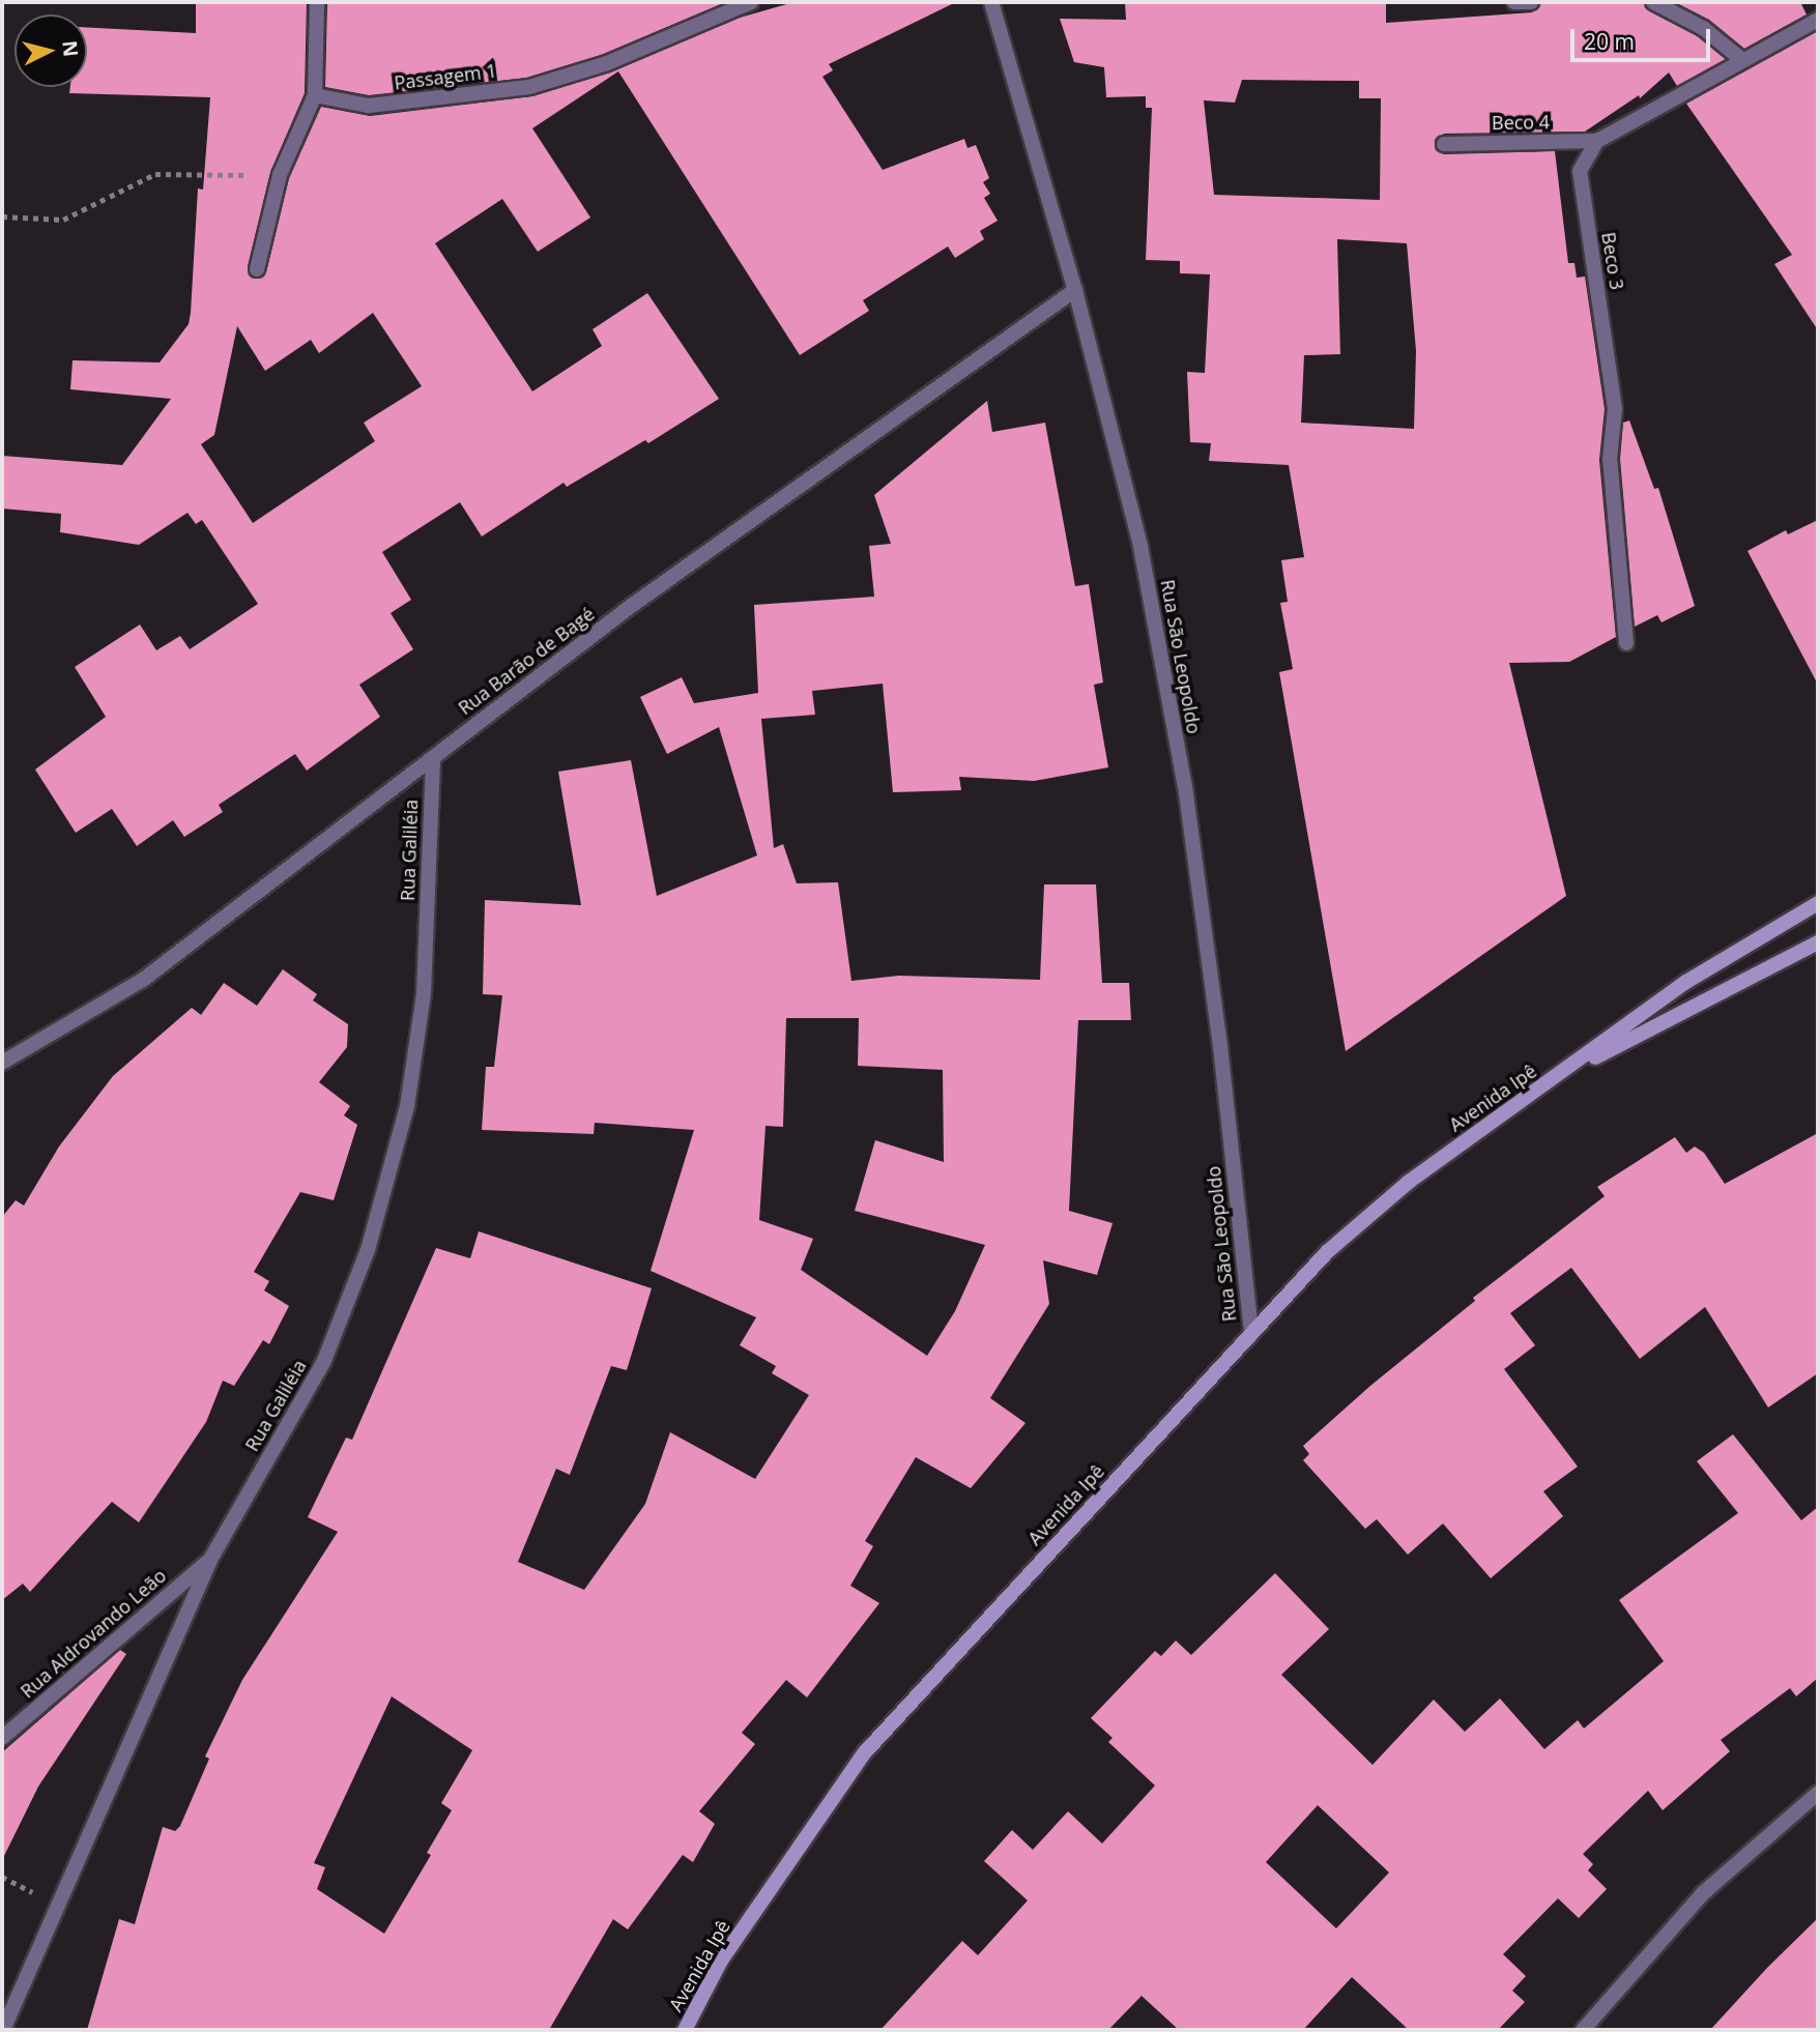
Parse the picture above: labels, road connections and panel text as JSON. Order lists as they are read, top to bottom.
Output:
{
  "streets": {
    "main road": ["Avenida Ipê"],
    "street": [
      "Passagem 1",
      "Beco 4",
      "Beco 3",
      "Rua São Leopoldo",
      "Rua Barão de Bagé",
      "Rua Galiléia",
      "Rua Aldrovando Leão"
    ]
  },
  "crossings": [
    ["Beco 4", "Beco 3"],
    ["Rua São Leopoldo", "Rua Barão de Bagé"],
    ["Rua São Leopoldo", "Avenida Ipê"],
    ["Rua Barão de Bagé", "Rua Galiléia"],
    ["Rua Galiléia", "Rua Aldrovando Leão"]
  ],
  "scale_bar": "20 m",
  "north": "right"
}
